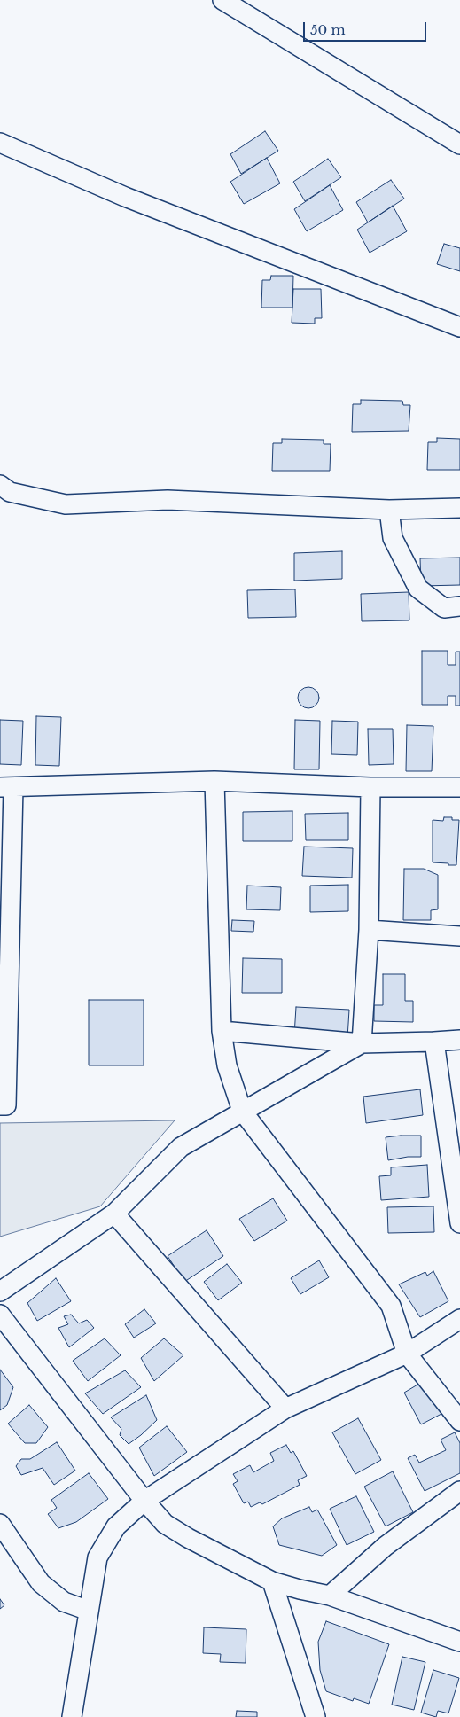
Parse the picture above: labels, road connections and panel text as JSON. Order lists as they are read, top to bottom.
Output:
{
  "scale_bar": "50 m"
}
